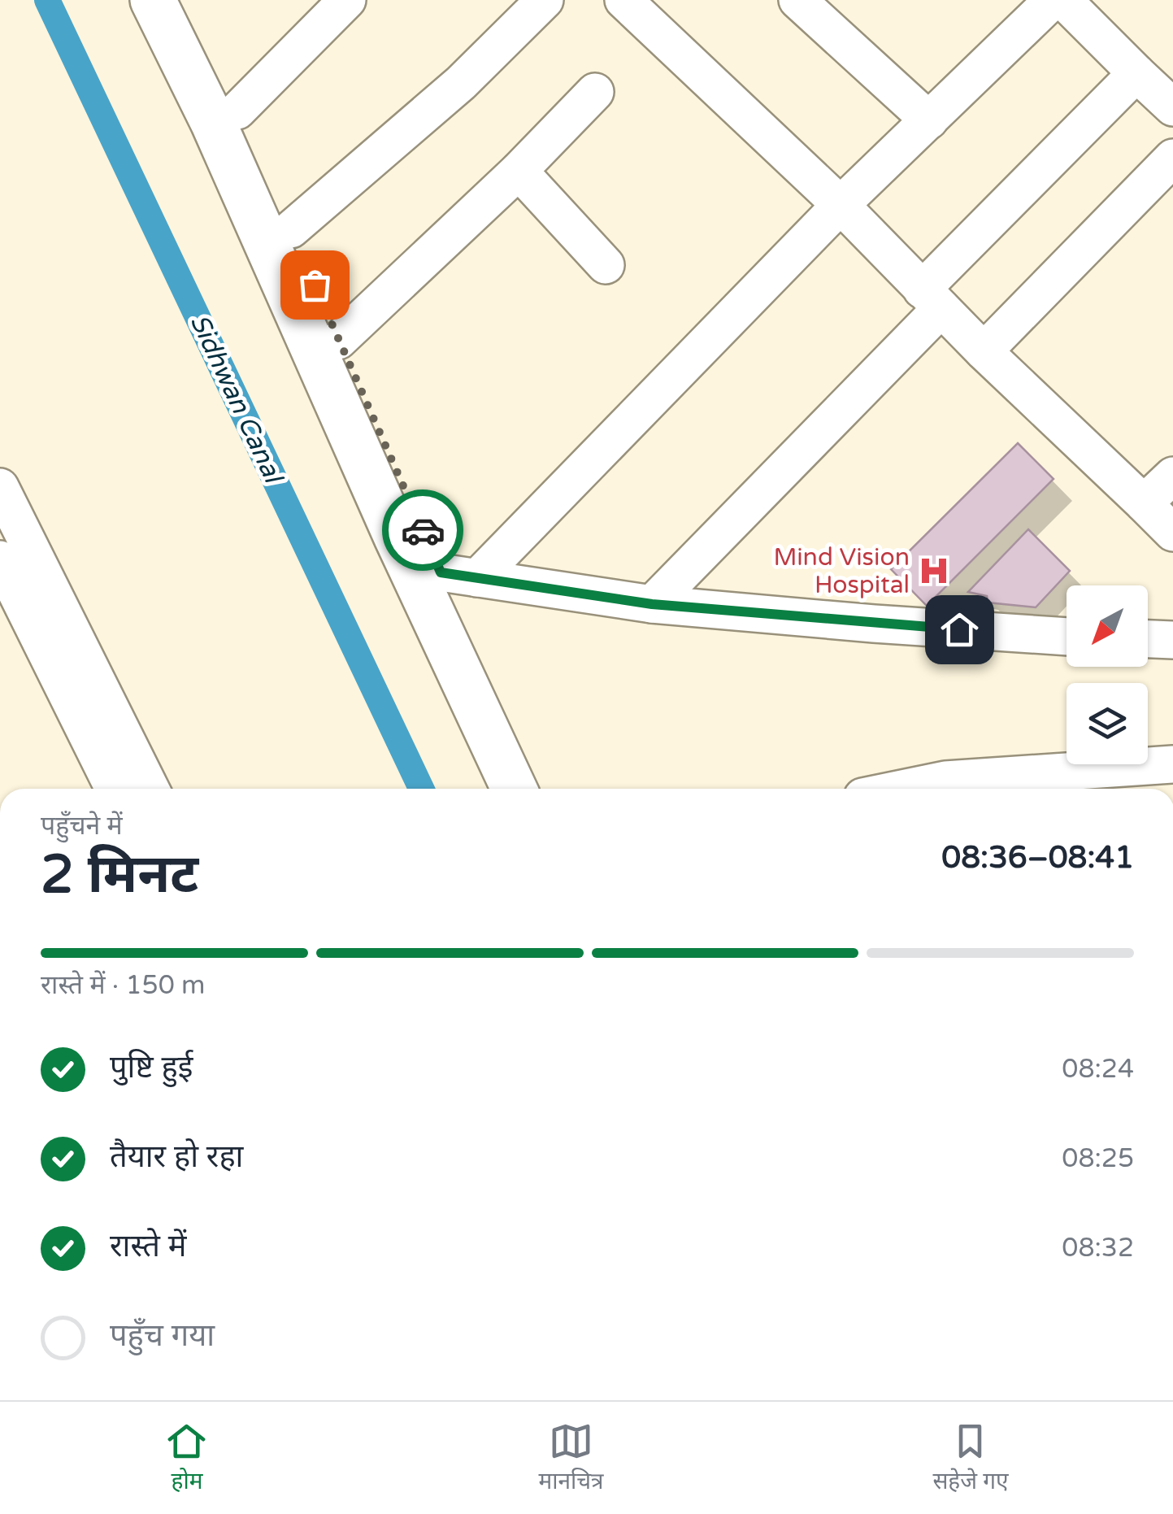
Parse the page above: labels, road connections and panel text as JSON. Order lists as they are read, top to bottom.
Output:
{
  "water": ["Sidhwan Canal"],
  "places": {
    "hospital": ["Mind Vision Hospital"]
  },
  "north": "bottom left",
  "page": {
    "heading": ["2 मिनट", "पहुँचने में", "08:36–08:41"],
    "bar": "रास्ते में · 150 m",
    "list": [
      ["पुष्टि हुई", "08:24"],
      ["तैयार हो रहा", "08:25"],
      ["रास्ते में", "08:32"],
      "पहुँच गया"
    ],
    "tabs": ["होम", "मानचित्र", "सहेजे गए"]
  }
}
